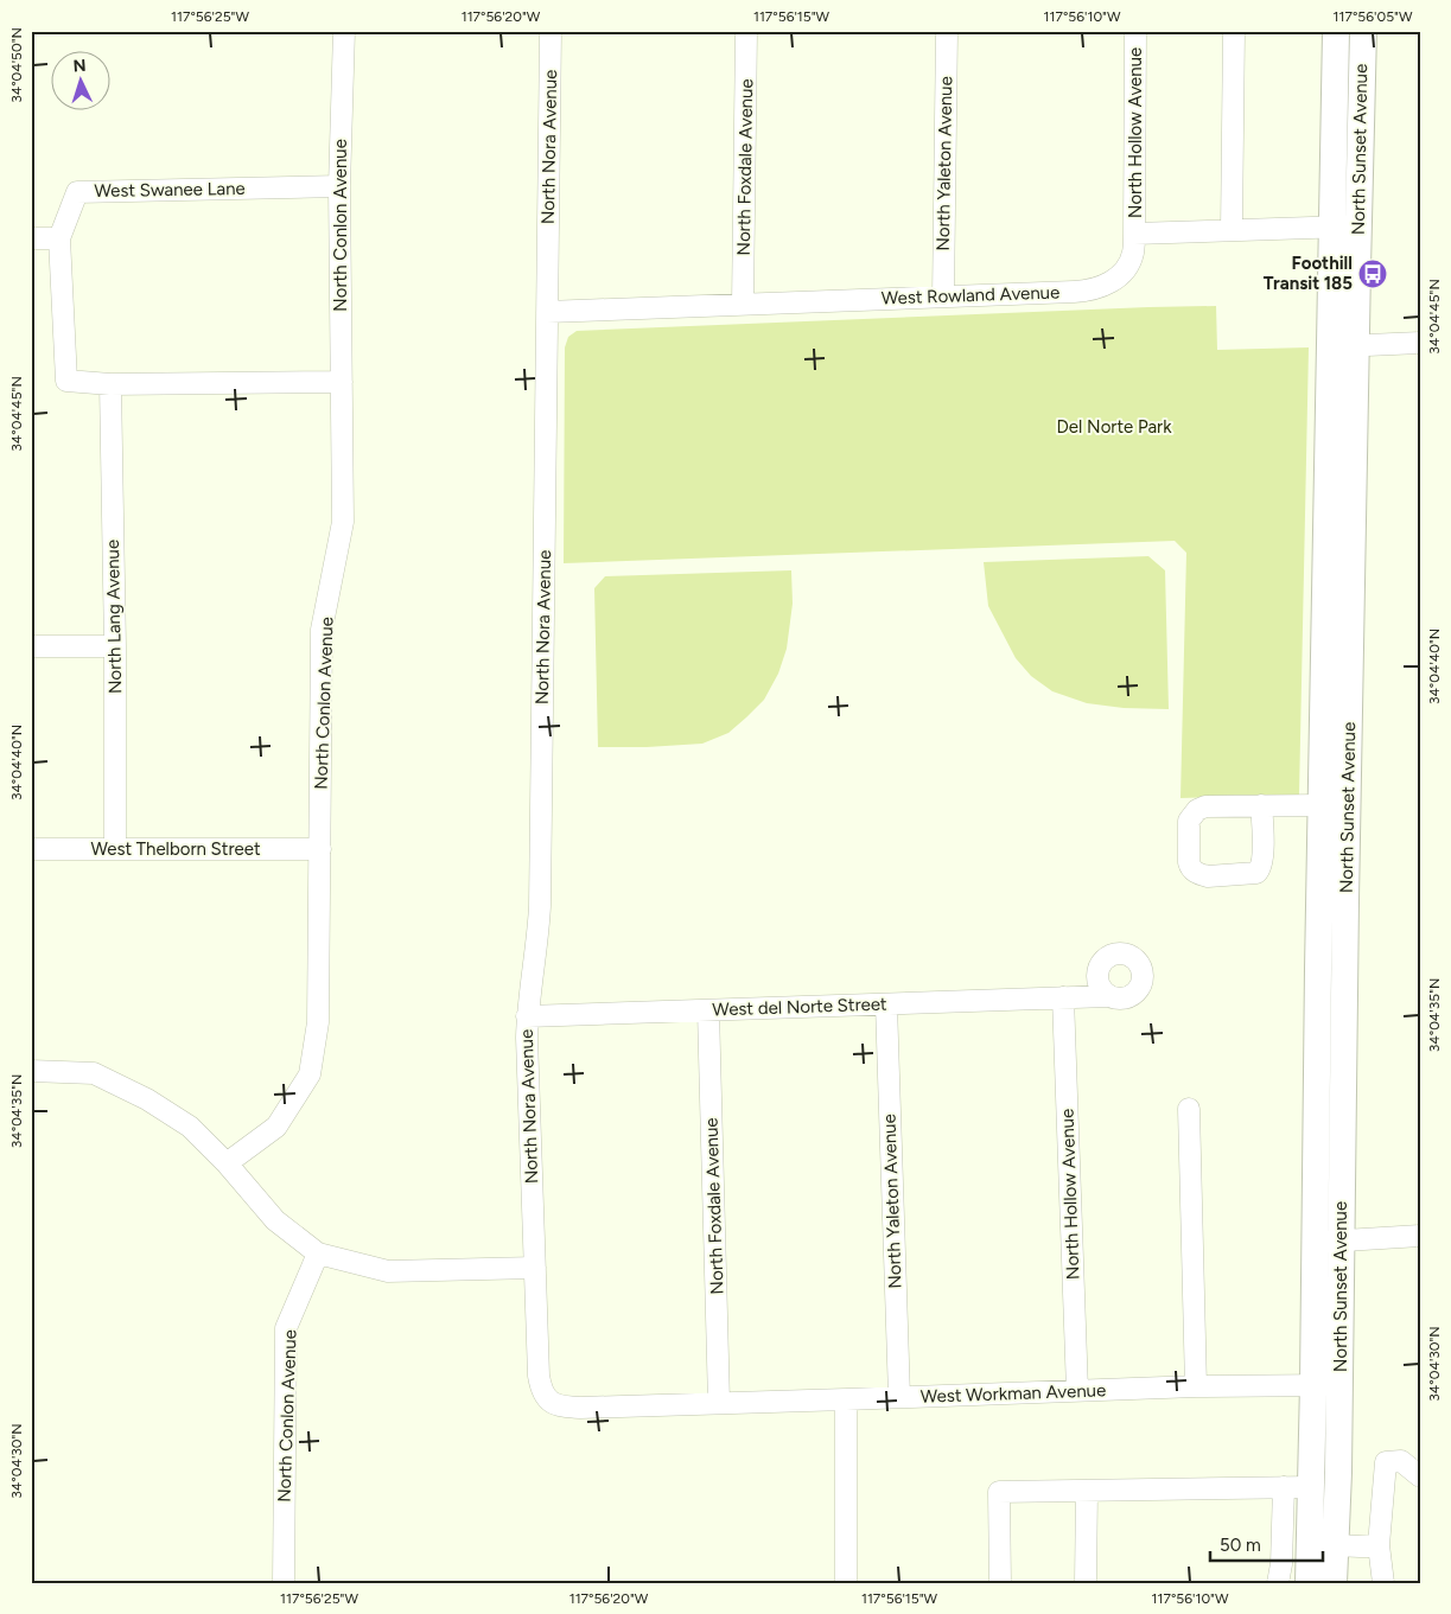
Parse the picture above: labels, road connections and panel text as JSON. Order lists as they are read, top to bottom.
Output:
{
  "streets": {
    "main road": ["North Sunset Avenue"],
    "street": [
      "North Hollow Avenue",
      "North Nora Avenue",
      "North Yaleton Avenue",
      "North Foxdale Avenue",
      "West Swanee Lane",
      "North Conlon Avenue",
      "West Rowland Avenue",
      "North Lang Avenue",
      "West Thelborn Street",
      "West del Norte Street",
      "West Workman Avenue"
    ]
  },
  "crossings": [
    ["North Hollow Avenue", "West Rowland Avenue"],
    ["North Hollow Avenue", "West del Norte Street"],
    ["North Hollow Avenue", "West Workman Avenue"],
    ["North Nora Avenue", "West Rowland Avenue"],
    ["North Nora Avenue", "West del Norte Street"],
    ["North Nora Avenue", "West Workman Avenue"],
    ["North Sunset Avenue", "West Workman Avenue"],
    ["North Yaleton Avenue", "West Rowland Avenue"],
    ["North Yaleton Avenue", "West del Norte Street"],
    ["North Yaleton Avenue", "West Workman Avenue"],
    ["North Foxdale Avenue", "West Rowland Avenue"],
    ["North Foxdale Avenue", "West del Norte Street"],
    ["North Foxdale Avenue", "West Workman Avenue"],
    ["West Swanee Lane", "North Conlon Avenue"],
    ["North Conlon Avenue", "West Thelborn Street"],
    ["North Lang Avenue", "West Thelborn Street"]
  ],
  "parks": ["Del Norte Park"],
  "places": {
    "bus stop": ["Foothill Transit 185"]
  },
  "scale_bar": "50 m",
  "north": "top",
  "coordinates": [
    "117°56'25\"W",
    "117°56'20\"W",
    "117°56'15\"W",
    "117°56'10\"W",
    "117°56'05\"W",
    "34°04'50\"N",
    "34°04'45\"N",
    "34°04'40\"N",
    "34°04'35\"N",
    "34°04'30\"N"
  ]
}
